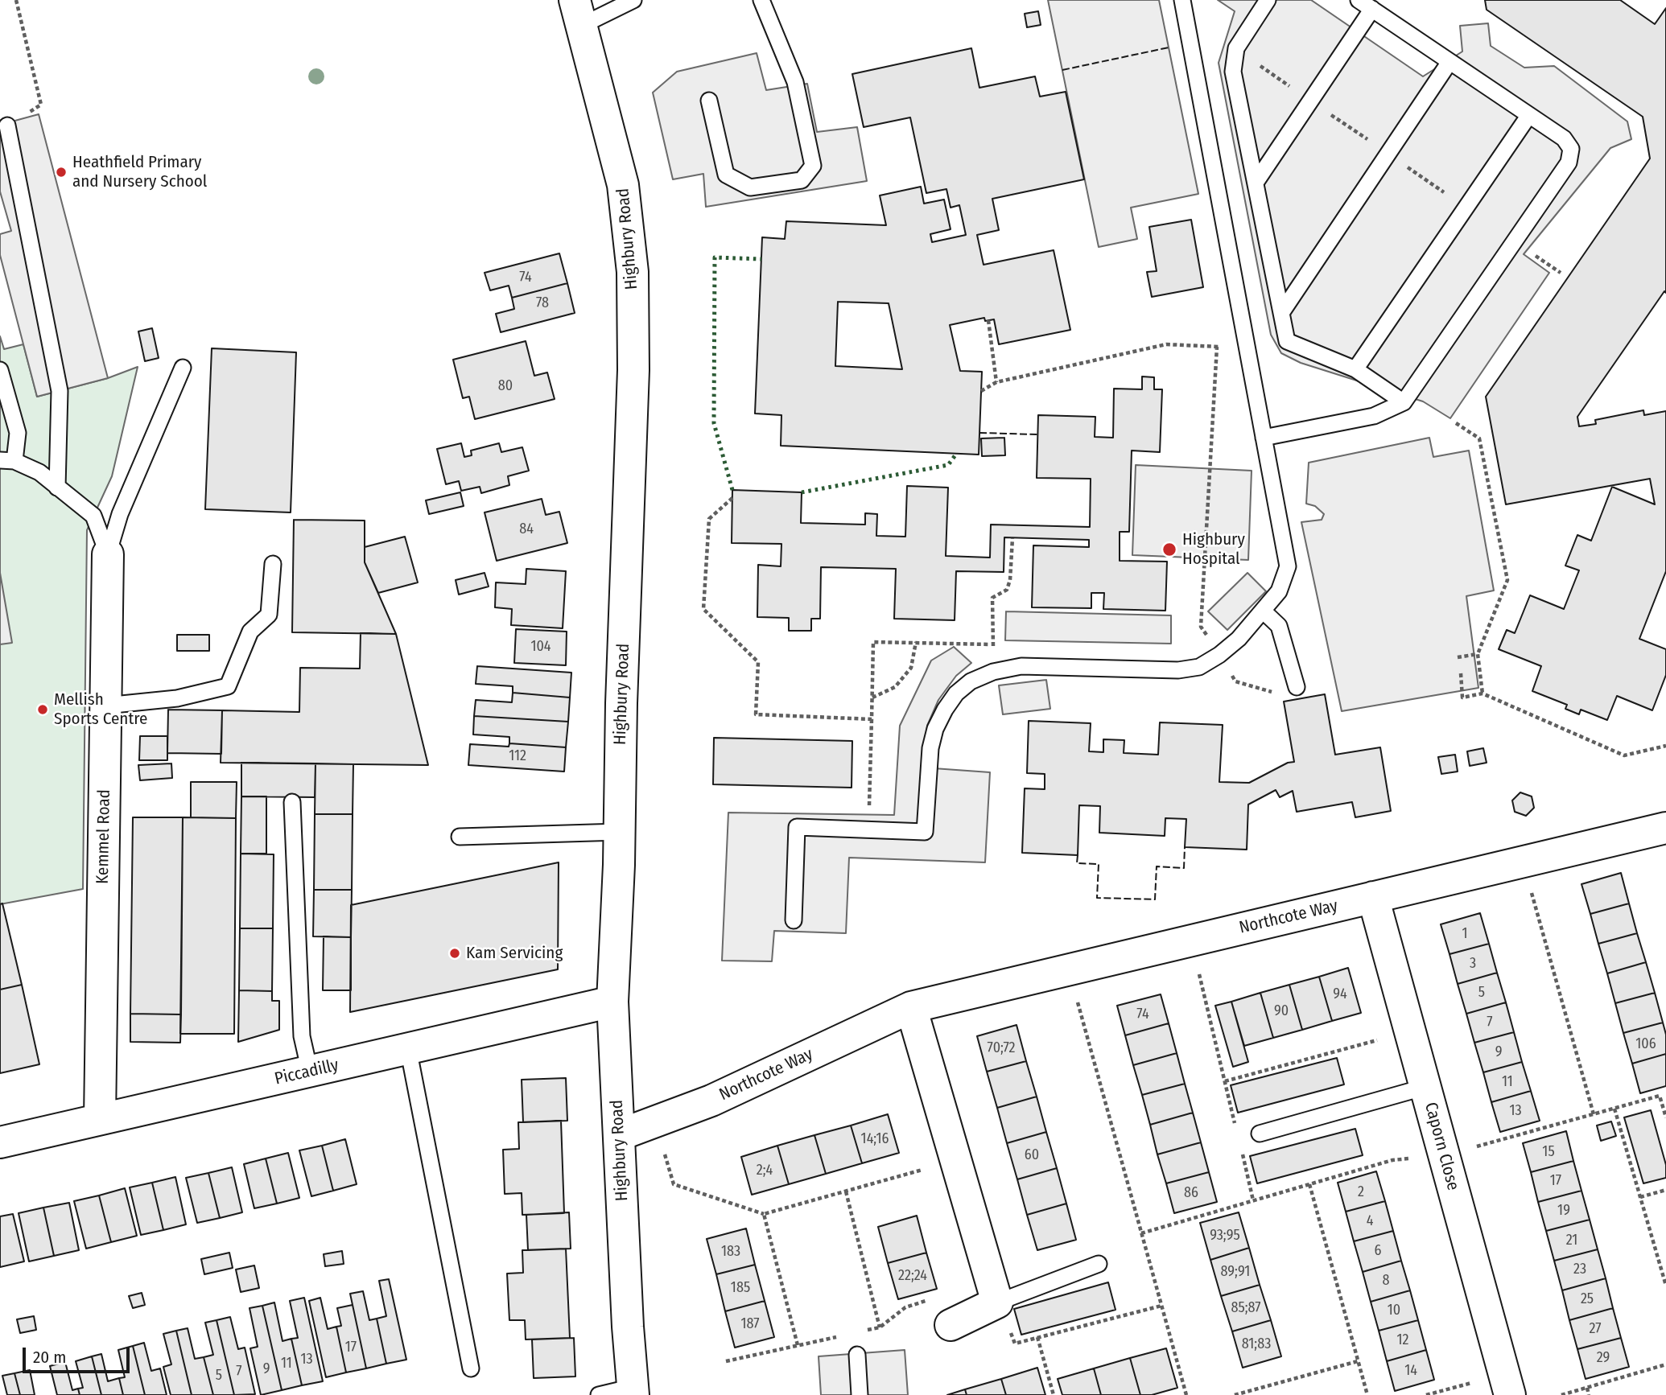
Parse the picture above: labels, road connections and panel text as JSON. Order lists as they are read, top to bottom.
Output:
{
  "streets": {
    "street": [
      "Highbury Road",
      "Kemmel Road",
      "Northcote Way",
      "Piccadilly",
      "Caporn Close"
    ]
  },
  "crossings": [
    ["Highbury Road", "Northcote Way"],
    ["Highbury Road", "Piccadilly"],
    ["Kemmel Road", "Piccadilly"],
    ["Northcote Way", "Caporn Close"]
  ],
  "places": [
    "Heathfield Primary and Nursery School",
    "Highbury Hospital",
    "Mellish Sports Centre",
    "Kam Servicing"
  ],
  "house_numbers": [
    "74",
    "78",
    "80",
    "84",
    "104",
    "112",
    "1",
    "3",
    "5",
    "94",
    "90",
    "74",
    "7",
    "106",
    "70;72",
    "9",
    "11",
    "13",
    "14;16",
    "15",
    "60",
    "2;4",
    "17",
    "2",
    "86",
    "19",
    "4",
    "93;95",
    "21",
    "6",
    "183",
    "23",
    "89;91",
    "22;24",
    "8",
    "185",
    "25",
    "85;87",
    "10",
    "187",
    "27",
    "12",
    "81;83",
    "17",
    "29",
    "13",
    "11",
    "9",
    "14",
    "7",
    "5"
  ],
  "scale_bar": "20 m"
}
